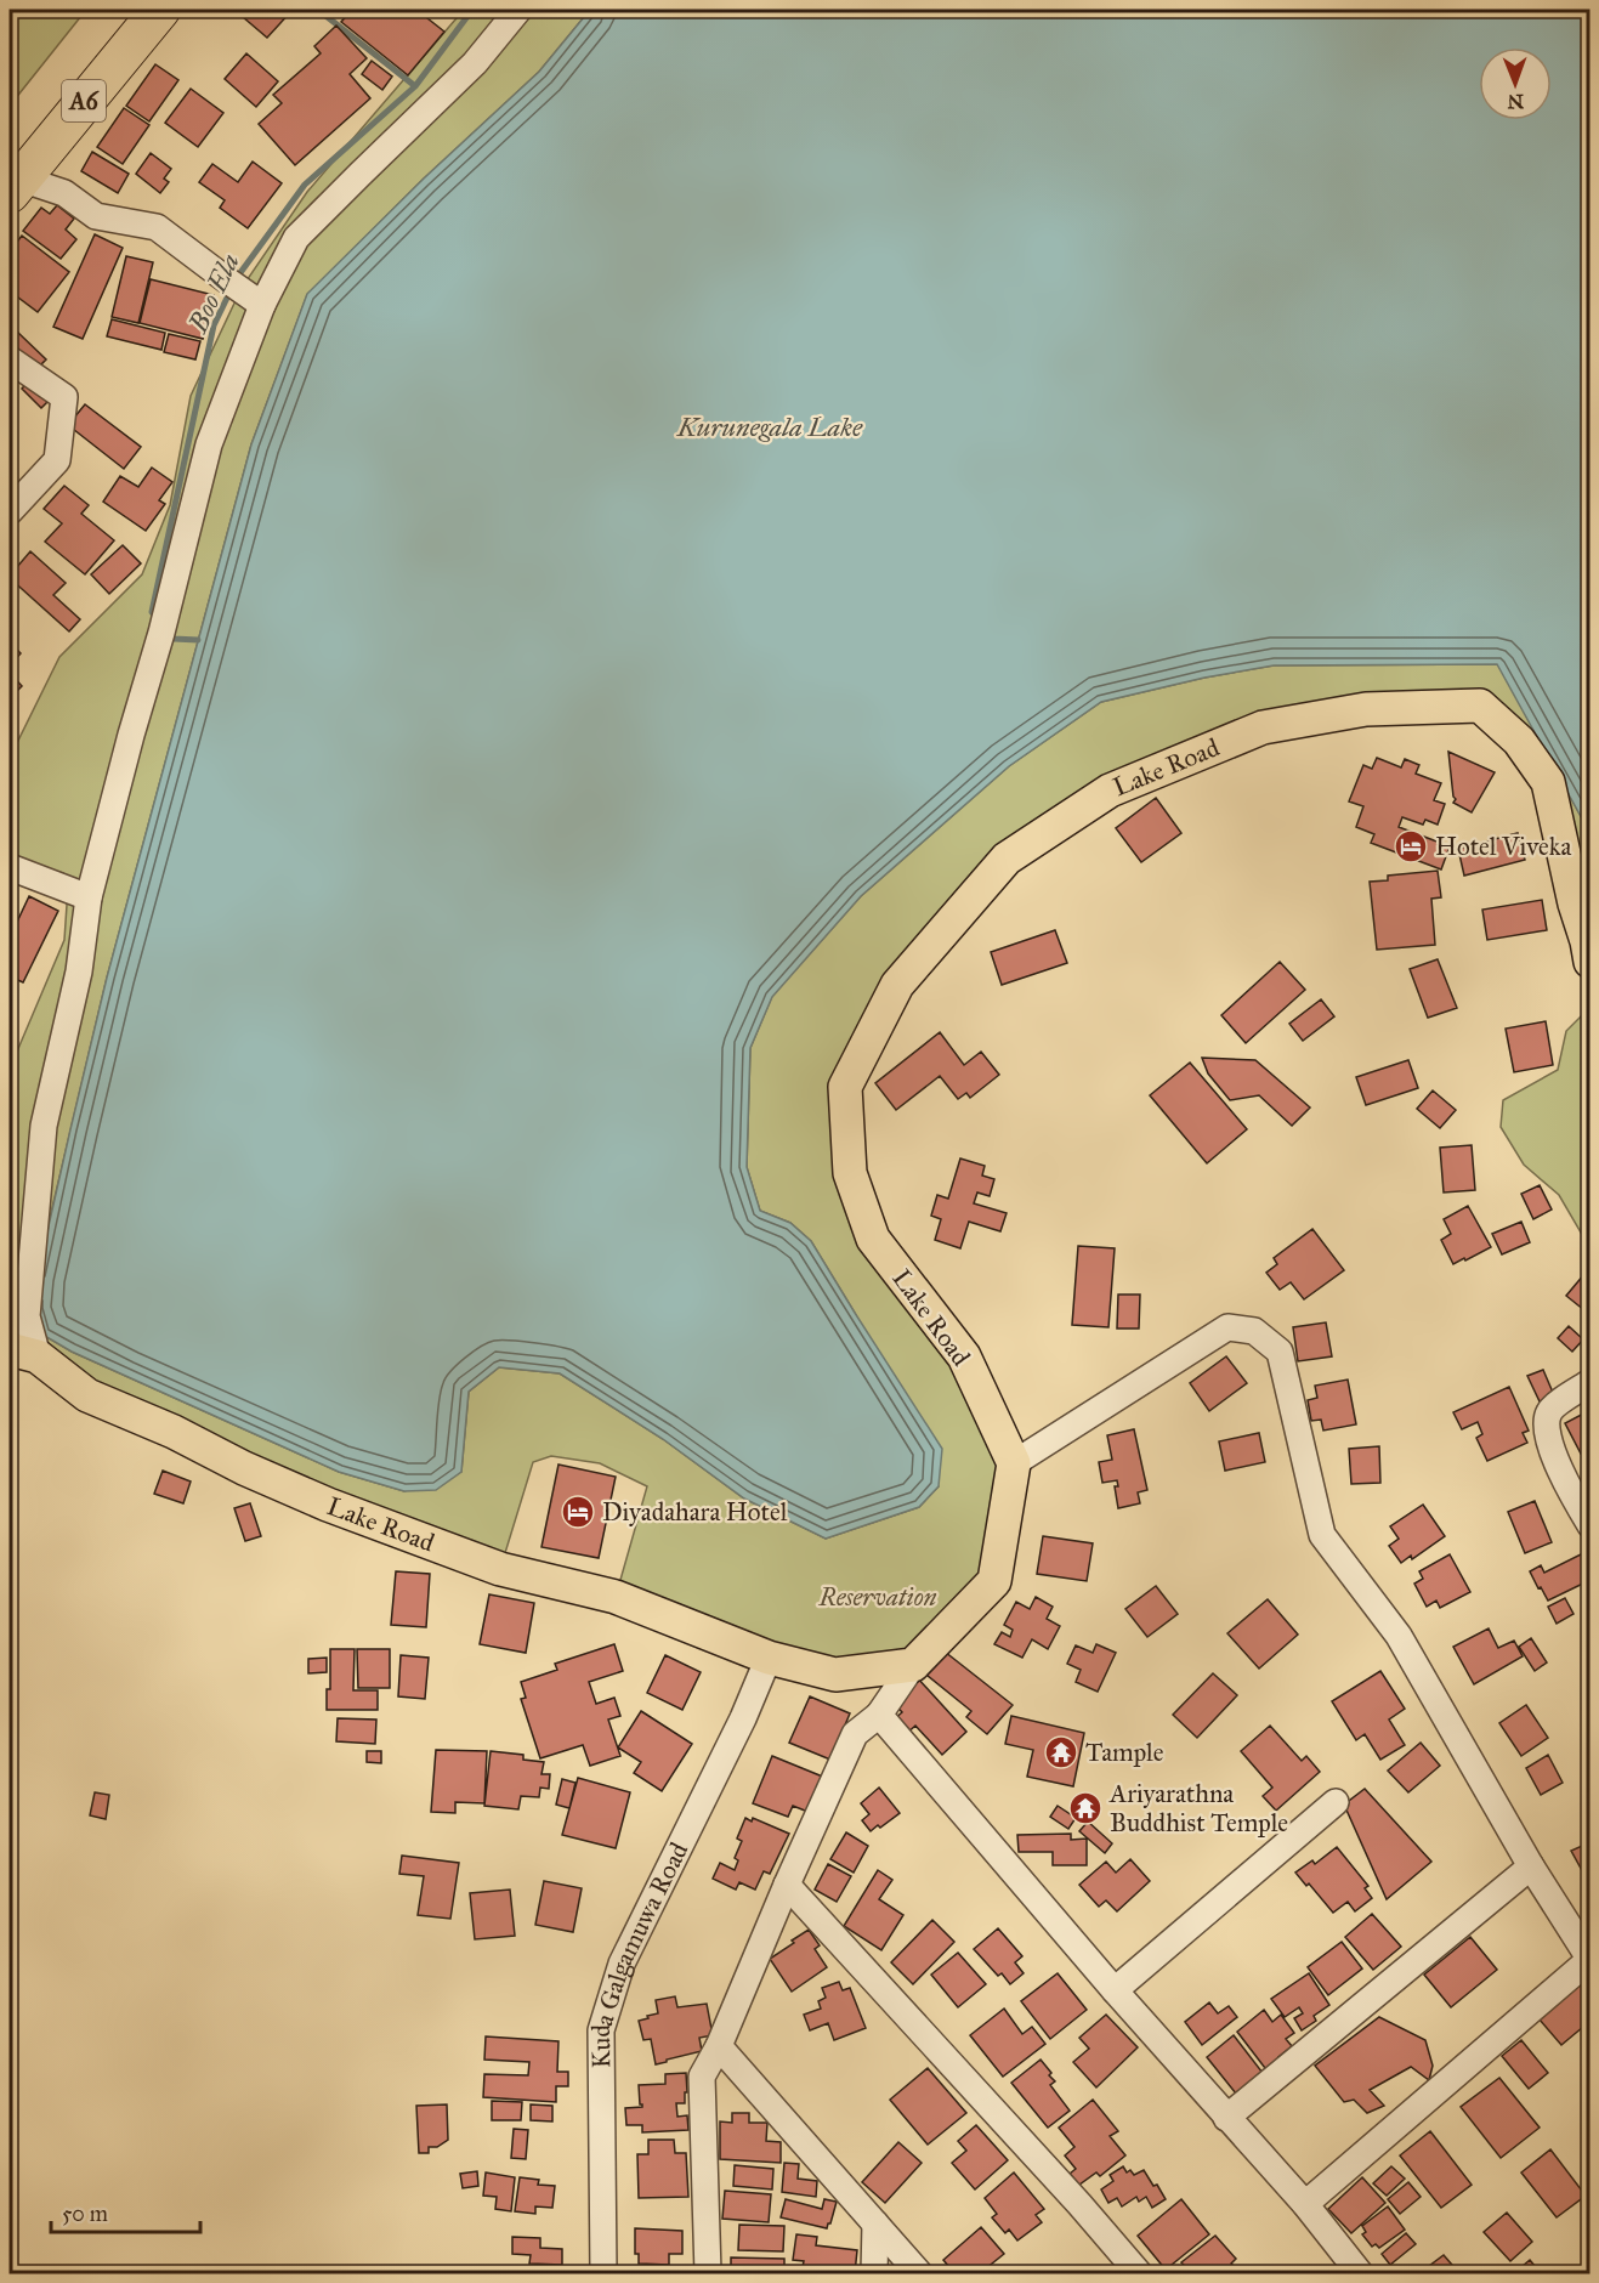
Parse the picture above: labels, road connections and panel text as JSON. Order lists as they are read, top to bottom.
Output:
{
  "streets": {
    "highway": ["A6"],
    "main road": ["Lake Road"],
    "street": ["Kuda Galgamuwa Road"]
  },
  "crossings": [
    ["Lake Road", "Kuda Galgamuwa Road"]
  ],
  "water": ["Boo Ela", "Kurunegala Lake"],
  "parks": ["Reservation"],
  "places": {
    "hotel": ["Hotel Viveka", "Diyadahara Hotel"],
    "temple": ["Tample", "Ariyarathna Buddhist Temple"]
  },
  "scale_bar": "50 m",
  "north": "bottom"
}
